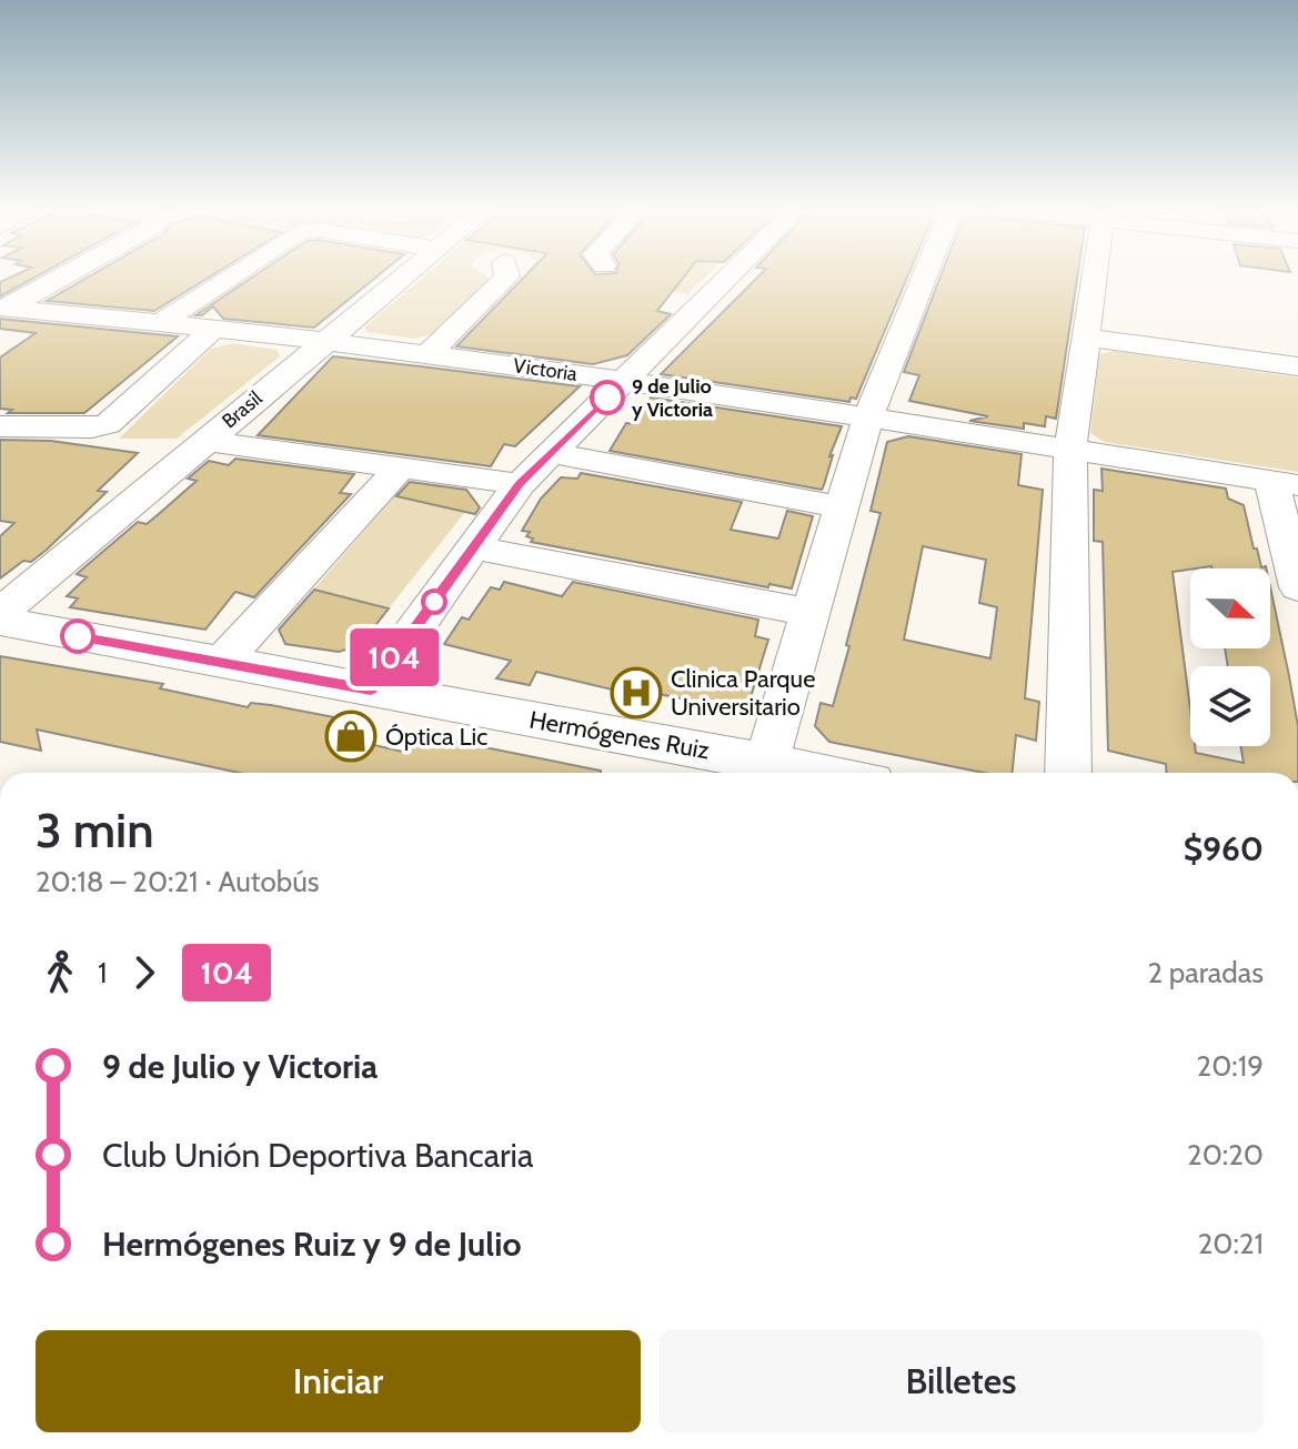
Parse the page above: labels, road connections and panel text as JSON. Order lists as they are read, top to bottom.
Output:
{
  "streets": {
    "street": ["Victoria", "Brasil", "Hermógenes Ruiz"]
  },
  "crossings": [
    ["Victoria", "Brasil"]
  ],
  "places": {
    "other": ["9 de Julio y Victoria"],
    "hospital": ["Clinica Parque Universitario"],
    "shop": ["Óptica Lic"]
  },
  "lines": ["bus line 104"],
  "north": "right",
  "page": {
    "on_map": "104",
    "heading": ["3 min", "20:18 – 20:21 · Autobús", "$960"],
    "legs": ["1", "104", "2 paradas"],
    "list": [
      {
        "name": "9 de Julio y Victoria",
        "value": "20:19"
      },
      {
        "name": "Club Unión Deportiva Bancaria",
        "value": "20:20"
      },
      {
        "name": "Hermógenes Ruiz y 9 de Julio",
        "value": "20:21"
      }
    ],
    "buttons": ["Iniciar", "Billetes"]
  }
}
